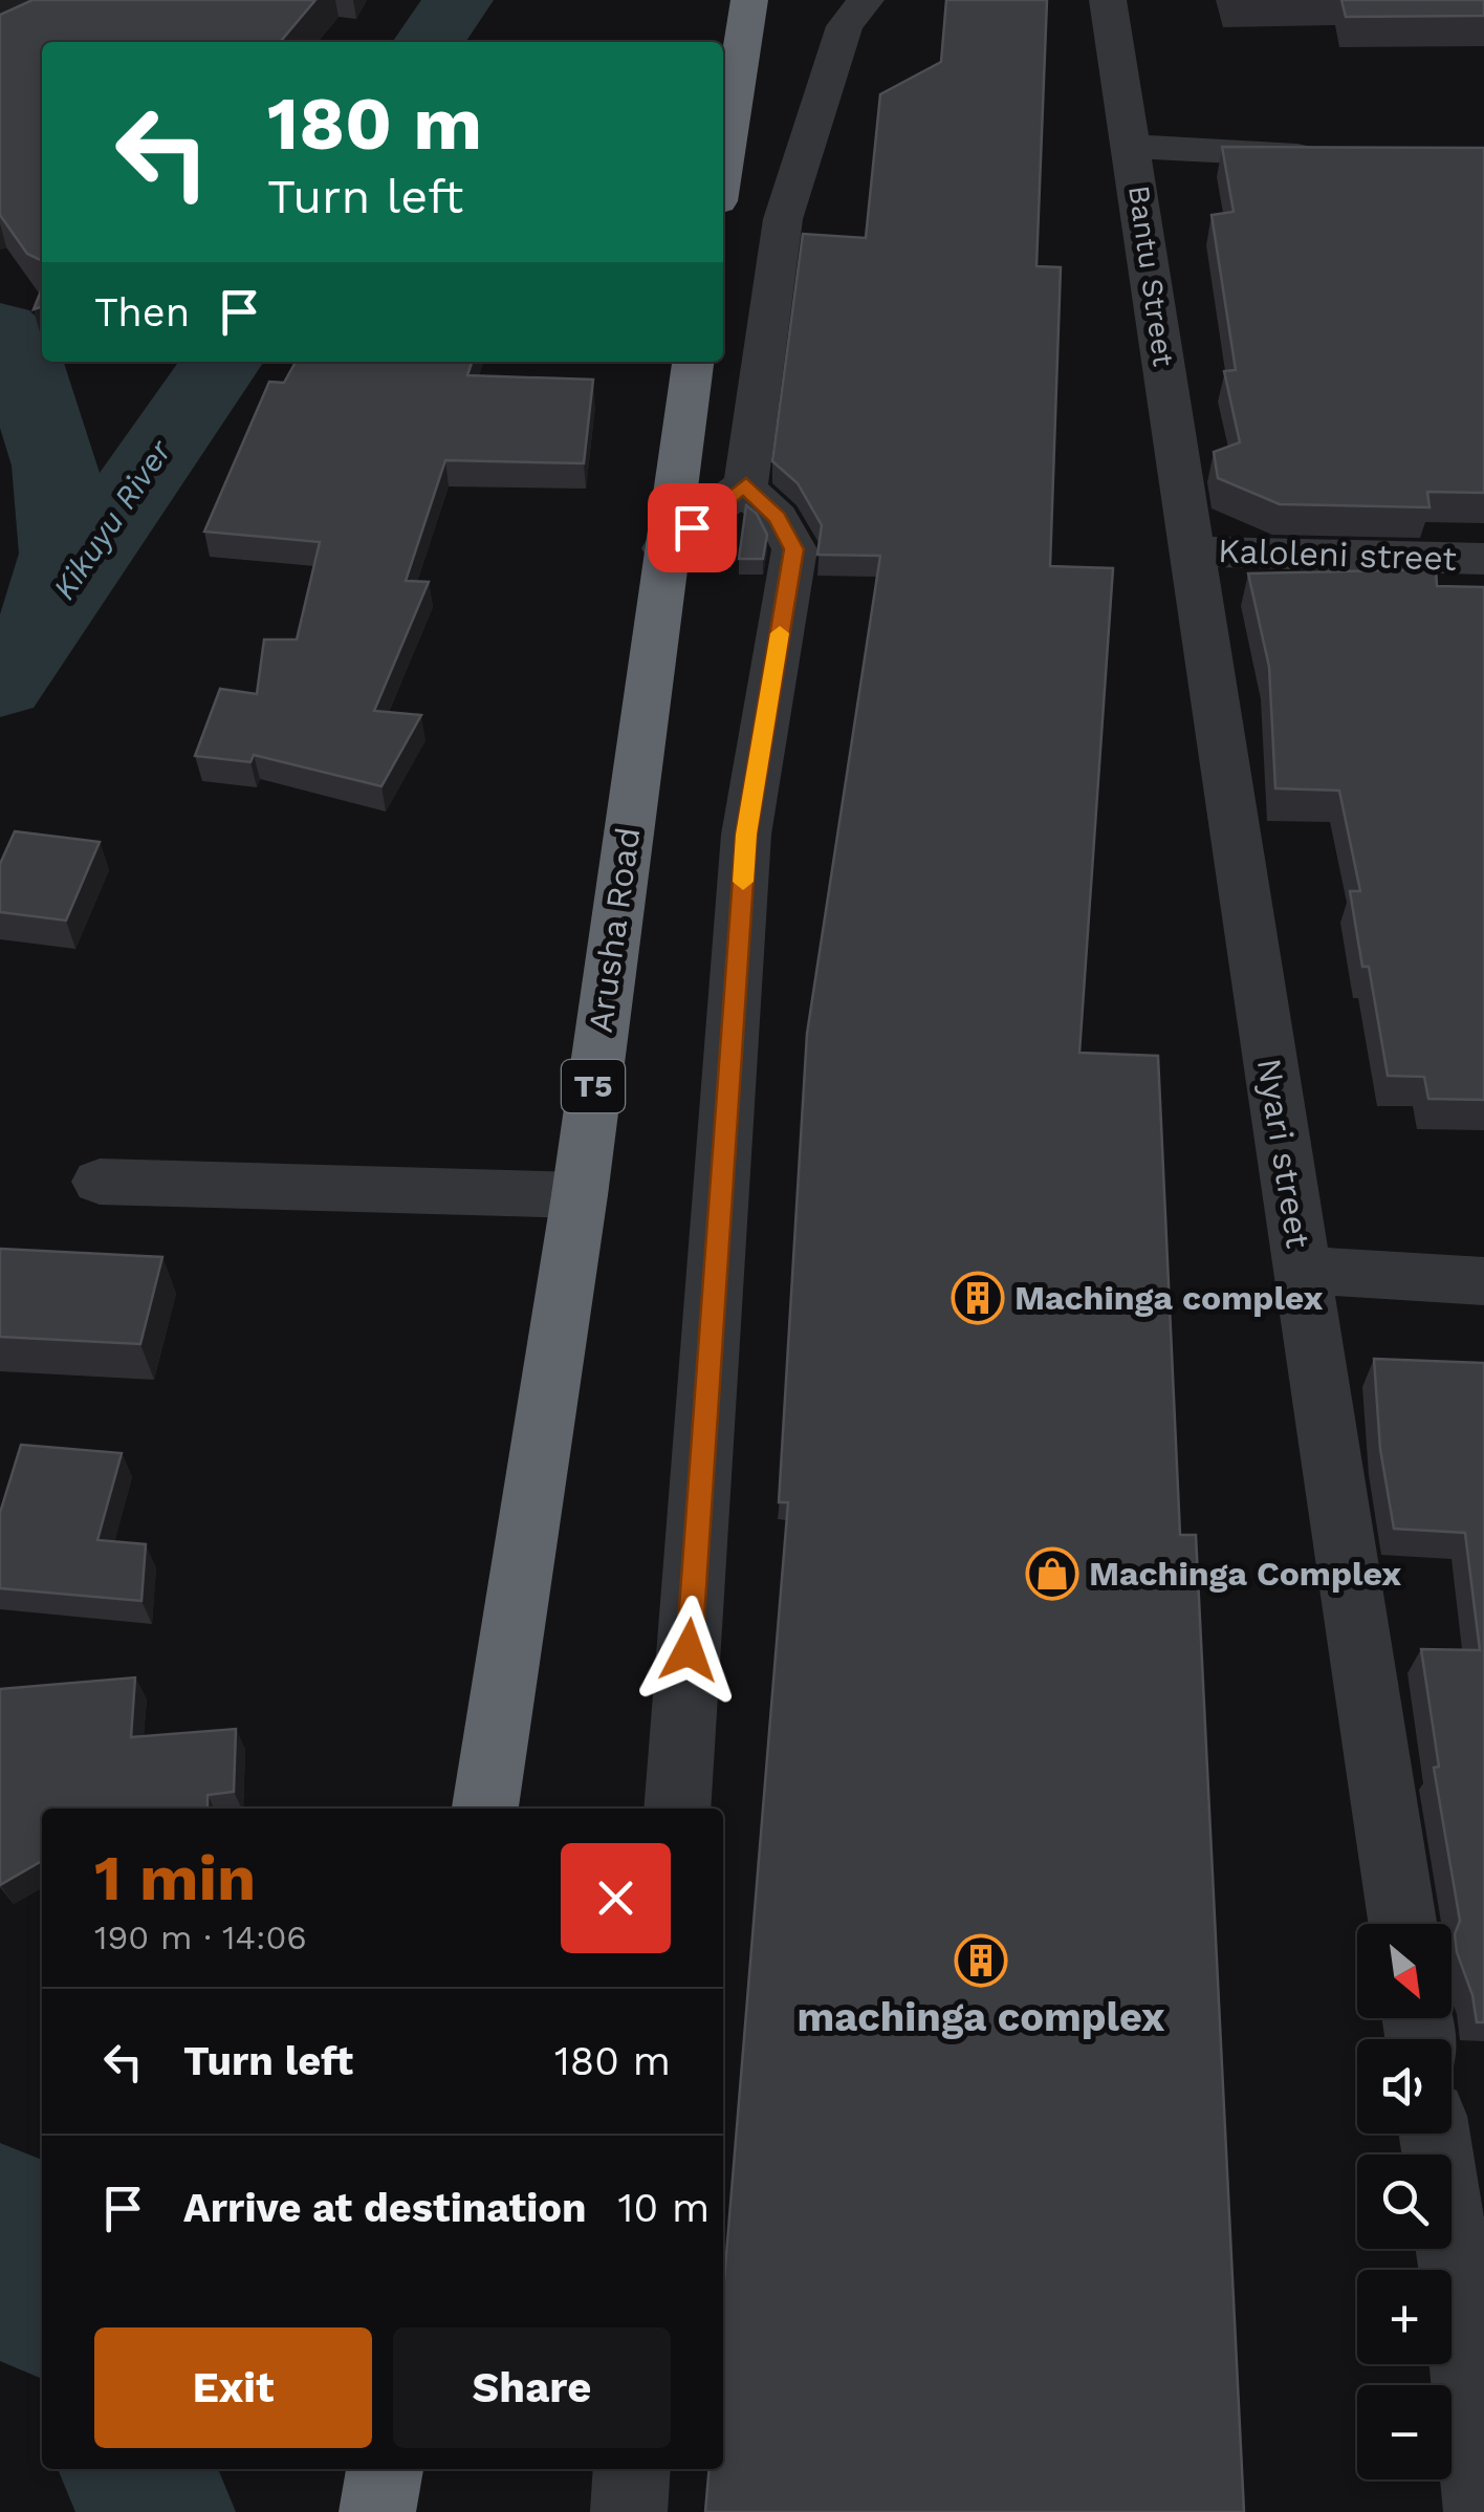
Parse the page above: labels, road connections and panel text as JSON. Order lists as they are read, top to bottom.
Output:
{
  "streets": {
    "highway": ["Arusha Road", "T5"],
    "street": ["Bantu Street", "Kaloleni street", "Nyari street"]
  },
  "crossings": [
    ["Bantu Street", "Kaloleni street"],
    ["Bantu Street", "Nyari street"],
    ["Kaloleni street", "Nyari street"]
  ],
  "water": ["Kikuyu River"],
  "places": {
    "building": ["Machinga complex", "machinga complex"],
    "shop": ["Machinga Complex"]
  },
  "north": "bottom right",
  "page": {
    "turn": ["180 m", "Turn left"],
    "then": "Then",
    "heading": ["1 min", "190 m · 14:06"],
    "map_buttons": ["+", "−"],
    "list": [
      {
        "name": "Turn left",
        "value": "180 m"
      },
      {
        "name": "Arrive at destination",
        "value": "10 m"
      }
    ],
    "buttons": ["Exit", "Share"]
  }
}
